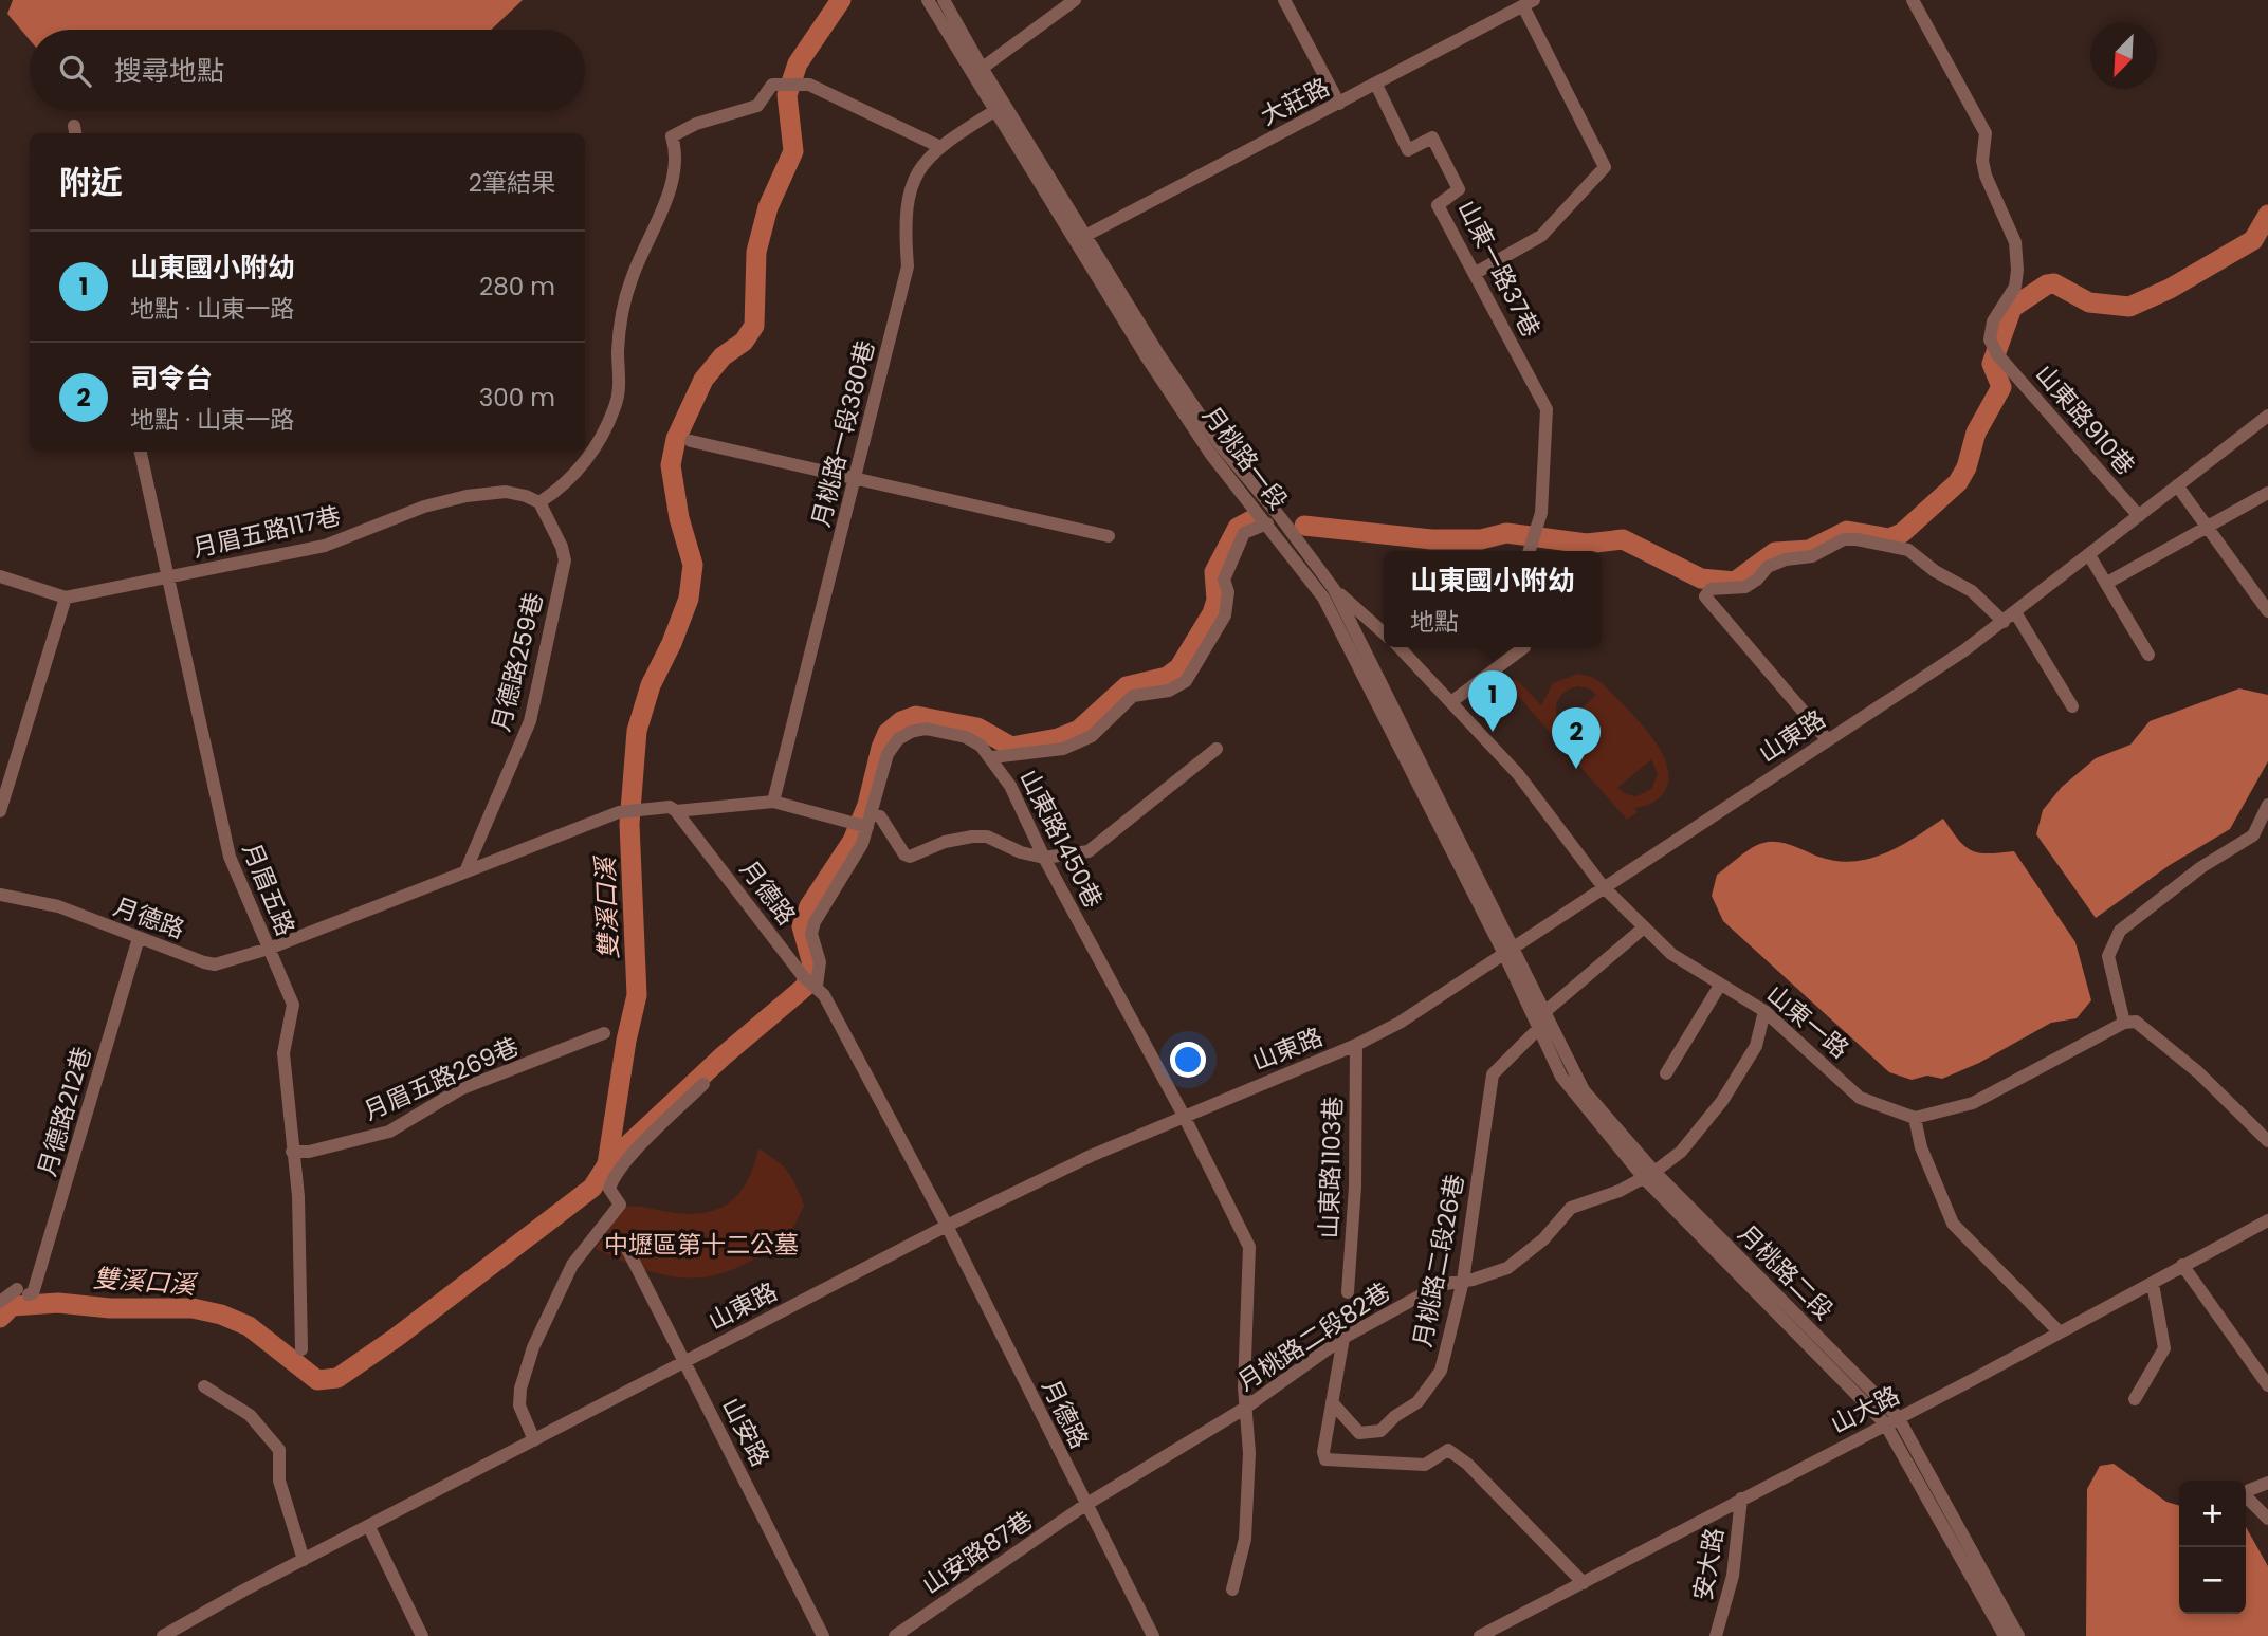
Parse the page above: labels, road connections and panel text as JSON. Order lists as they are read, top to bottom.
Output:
{
  "streets": {
    "street": [
      "大莊路",
      "山東一路37巷",
      "山東路910巷",
      "月桃路一段380巷",
      "月桃路一段",
      "月眉五路117巷",
      "月德路259巷",
      "山東路",
      "山東路1450巷",
      "月眉五路",
      "月德路",
      "山東一路",
      "月眉五路269巷",
      "月德路212巷",
      "山東路1103巷",
      "月桃路二段26巷",
      "月桃路二段",
      "月桃路二段82巷",
      "山大路",
      "山安路",
      "山安路87巷",
      "安大路"
    ]
  },
  "crossings": [
    ["大莊路", "山東一路37巷"],
    ["大莊路", "月桃路一段"],
    ["山東路910巷", "山東路"],
    ["月桃路一段380巷", "月桃路一段"],
    ["月桃路一段", "山東路"],
    ["月桃路一段", "月桃路二段"],
    ["月眉五路117巷", "月德路259巷"],
    ["月眉五路117巷", "月眉五路"],
    ["月德路259巷", "月德路"],
    ["山東路", "山東路1450巷"],
    ["山東路", "月德路"],
    ["山東路", "山東一路"],
    ["山東路", "山東路1103巷"],
    ["山東路", "月桃路二段"],
    ["山東路", "山安路"],
    ["山東路1450巷", "月德路"],
    ["山東路1450巷", "月桃路二段82巷"],
    ["月眉五路", "月德路"],
    ["月眉五路", "月眉五路269巷"],
    ["月德路", "月德路212巷"],
    ["月德路", "月桃路二段82巷"],
    ["月德路", "山安路87巷"],
    ["山東一路", "月桃路二段26巷"],
    ["山東一路", "月桃路二段82巷"],
    ["月桃路二段26巷", "月桃路二段"],
    ["月桃路二段26巷", "月桃路二段82巷"],
    ["月桃路二段", "月桃路二段82巷"],
    ["月桃路二段", "山大路"],
    ["月桃路二段82巷", "山安路87巷"],
    ["山大路", "安大路"]
  ],
  "water": ["雙溪口溪"],
  "parks": ["中壢區第十二公墓"],
  "north": "bottom left",
  "page": {
    "search": "搜尋地點",
    "heading": ["附近", "2筆結果"],
    "list": [
      {
        "mark": "1",
        "name": "山東國小附幼",
        "note": "地點 · 山東一路",
        "value": "280 m"
      },
      {
        "mark": "2",
        "name": "司令台",
        "note": "地點 · 山東一路",
        "value": "300 m"
      }
    ],
    "popup": ["山東國小附幼", "地點"],
    "pins": ["1", "2"],
    "map_buttons": ["+", "−"]
  }
}
